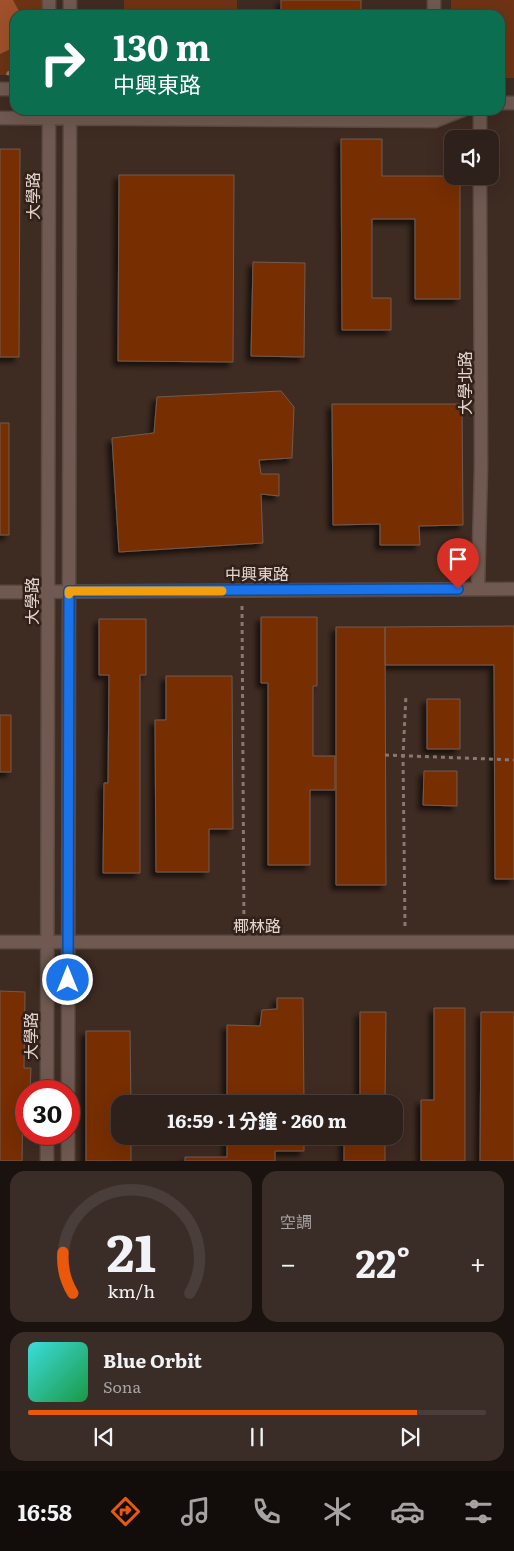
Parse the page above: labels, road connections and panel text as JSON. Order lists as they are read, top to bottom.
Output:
{
  "streets": {
    "street": [
      "大學路",
      "大學北路",
      "中興東路",
      "椰林路"
    ]
  },
  "crossings": [
    ["大學路", "中興東路"],
    ["大學路", "椰林路"],
    ["大學北路", "中興東路"]
  ],
  "page": {
    "turn": ["130 m", "中興東路"],
    "limit": "30",
    "trip": "16:59 · 1 分鐘 · 260 m",
    "tile": "空調",
    "heat": ["−", "22°", "+"],
    "song": ["Blue Orbit", "Sona"],
    "tabs": "16:58",
    "gauge": ["21", "km/h"]
  }
}
